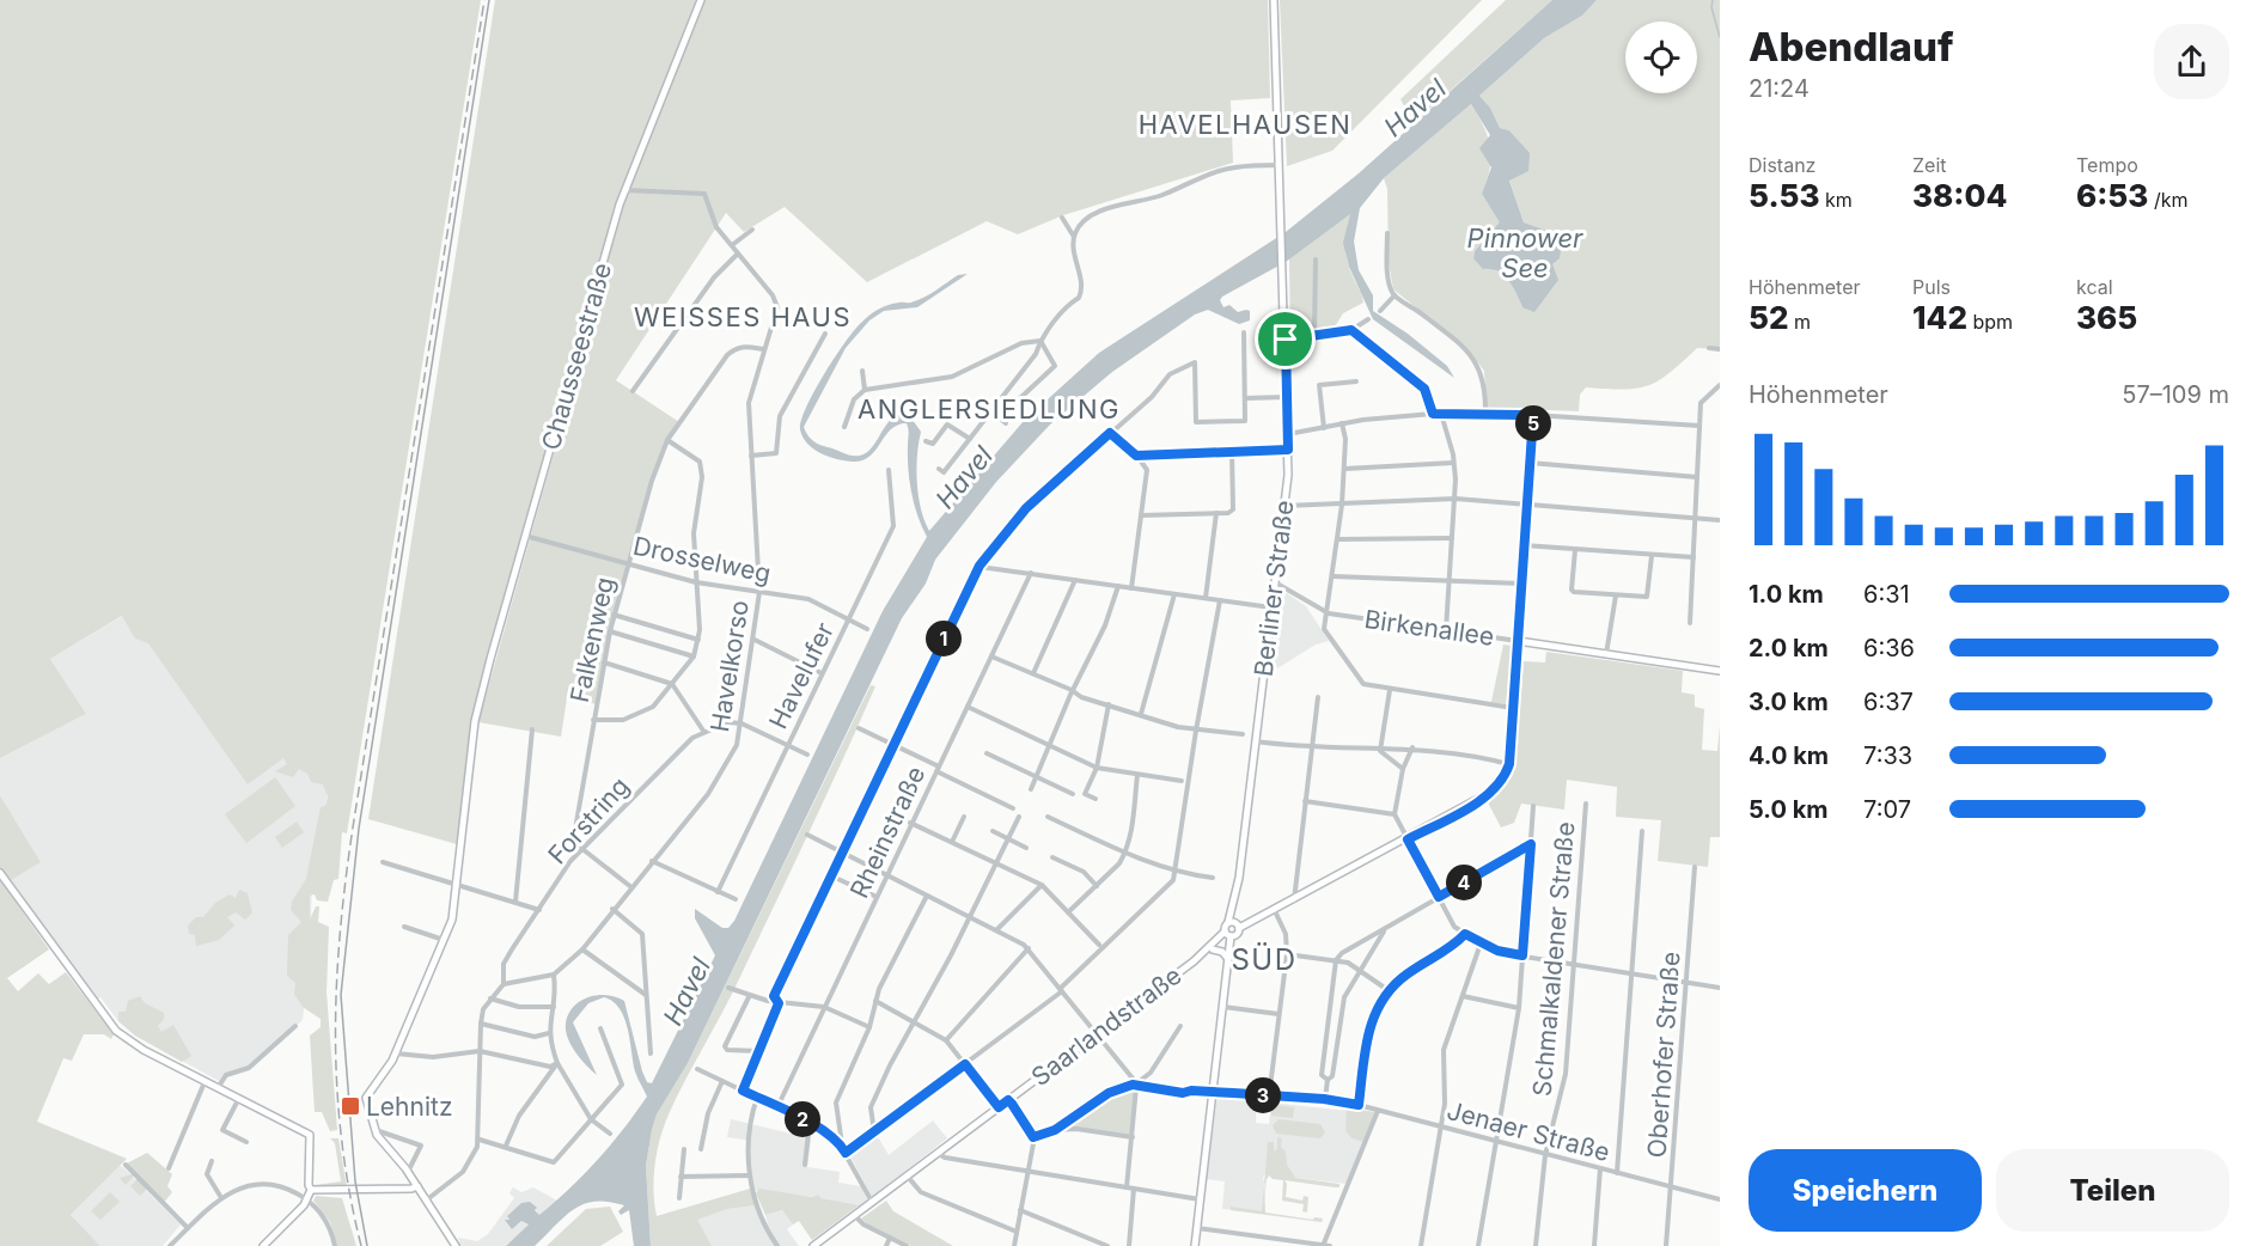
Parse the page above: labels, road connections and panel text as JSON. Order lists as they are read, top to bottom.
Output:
{
  "streets": {
    "street": [
      "Chausseestraße",
      "Drosselweg",
      "Berliner Straße",
      "Birkenallee",
      "Falkenweg",
      "Havelkorso",
      "Havelufer",
      "Forstring",
      "Rheinstraße",
      "Schmalkaldener Straße",
      "Saarlandstraße",
      "Oberhofer Straße",
      "Jenaer Straße"
    ]
  },
  "crossings": [
    ["Chausseestraße", "Drosselweg"],
    ["Chausseestraße", "Havelkorso"],
    ["Drosselweg", "Falkenweg"],
    ["Drosselweg", "Havelkorso"],
    ["Drosselweg", "Havelufer"],
    ["Berliner Straße", "Birkenallee"],
    ["Falkenweg", "Havelkorso"],
    ["Falkenweg", "Forstring"],
    ["Havelkorso", "Forstring"],
    ["Schmalkaldener Straße", "Jenaer Straße"],
    ["Oberhofer Straße", "Jenaer Straße"]
  ],
  "districts": [
    "HAVELHAUSEN",
    "WEISSES HAUS",
    "ANGLERSIEDLUNG",
    "SÜD"
  ],
  "water": ["Havel", "Pinnower See"],
  "places": {
    "transit": ["Lehnitz"]
  },
  "page": {
    "heading": ["Abendlauf", "21:24"],
    "stats": [
      ["Distanz", "5.53 km"],
      ["Zeit", "38:04"],
      ["Tempo", "6:53 /km"],
      ["Höhenmeter", "52 m"],
      ["Puls", "142 bpm"],
      ["kcal", "365"]
    ],
    "chart": ["Höhenmeter", "57–109 m"],
    "pins": [
      "5",
      "1",
      "4",
      "3",
      "2"
    ],
    "list": [
      {
        "name": "1.0 km",
        "note": "6:31"
      },
      {
        "name": "2.0 km",
        "note": "6:36"
      },
      {
        "name": "3.0 km",
        "note": "6:37"
      },
      {
        "name": "4.0 km",
        "note": "7:33"
      },
      {
        "name": "5.0 km",
        "note": "7:07"
      }
    ],
    "buttons": ["Speichern", "Teilen"]
  }
}
